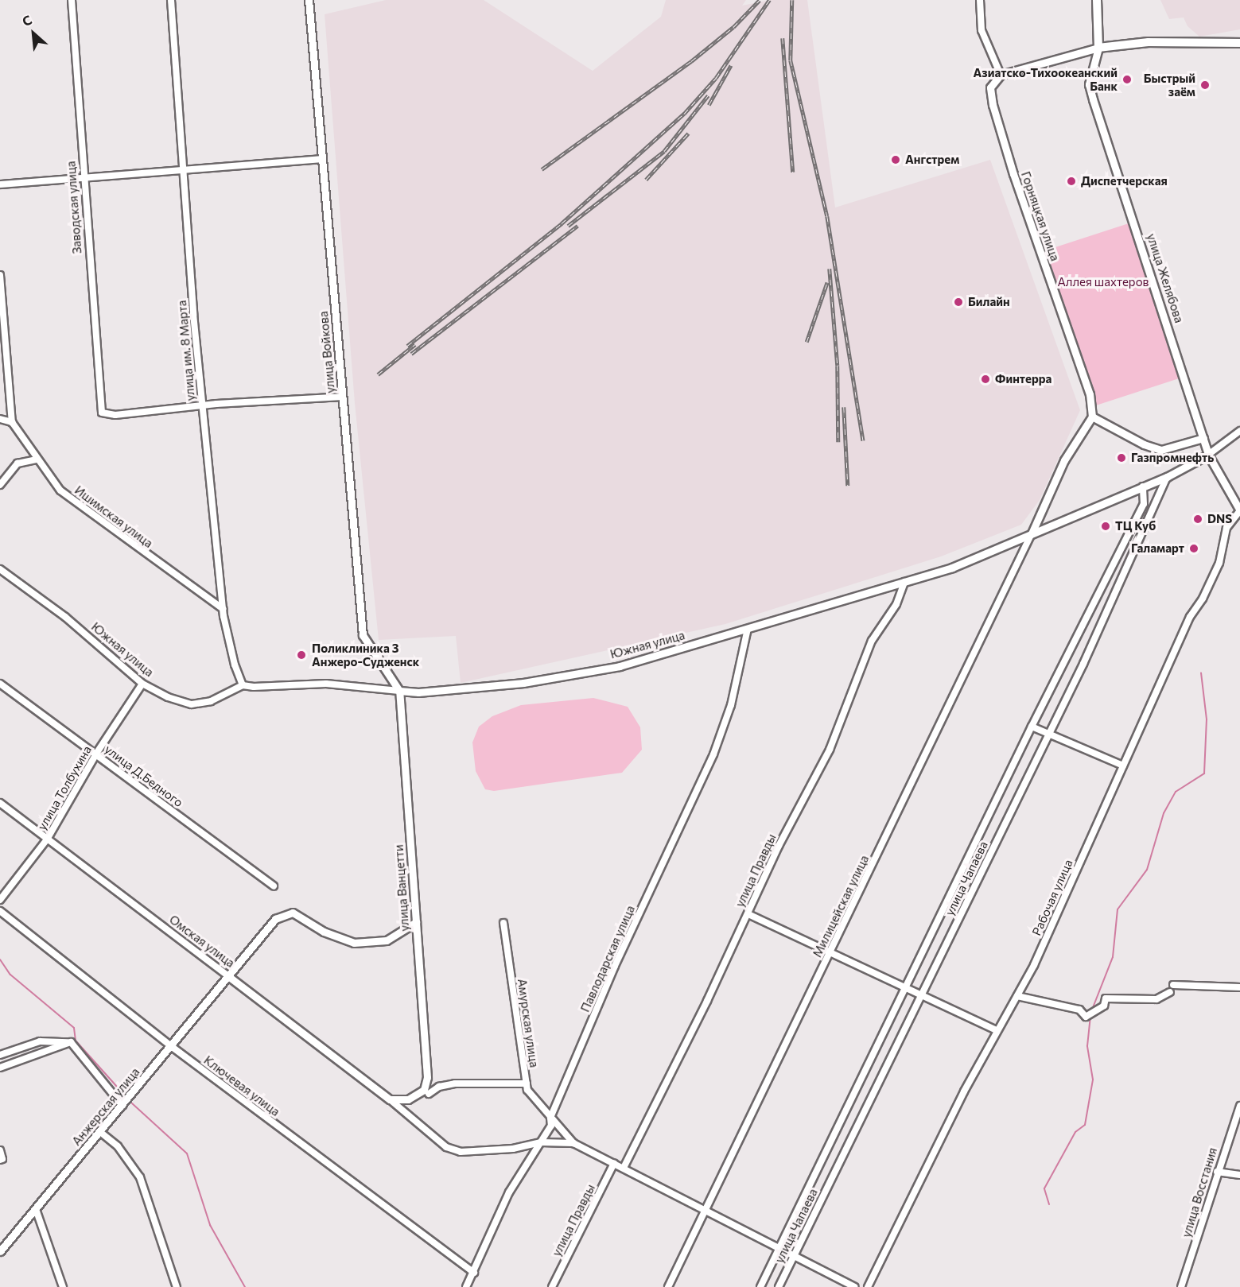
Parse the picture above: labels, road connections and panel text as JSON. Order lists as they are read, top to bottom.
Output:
{
  "streets": {
    "street": [
      "Заводская улица",
      "Горняцкая улица",
      "улица Желябова",
      "улица им. 8 Марта",
      "улица Войкова",
      "Ишимская улица",
      "Южная улица",
      "улица Д.Бедного",
      "улица Толбухина",
      "улица Правды",
      "улица Чапаева",
      "улица Ванцетти",
      "Рабочая улица",
      "Милицейская улица",
      "Омская улица",
      "Павлодарская улица",
      "Амурская улица",
      "Ключевая улица",
      "Анжерская улица",
      "улица Восстания"
    ]
  },
  "crossings": [
    ["Заводская улица", "улица им. 8 Марта"],
    ["улица Желябова", "Южная улица"],
    ["улица Желябова", "Рабочая улица"],
    ["улица им. 8 Марта", "Ишимская улица"],
    ["улица им. 8 Марта", "Южная улица"],
    ["улица Войкова", "Южная улица"],
    ["улица Войкова", "улица Ванцетти"],
    ["Южная улица", "улица Толбухина"],
    ["Южная улица", "улица Правды"],
    ["Южная улица", "улица Чапаева"],
    ["Южная улица", "улица Ванцетти"],
    ["Южная улица", "Милицейская улица"],
    ["Южная улица", "Павлодарская улица"],
    ["улица Д.Бедного", "улица Толбухина"],
    ["улица Толбухина", "Омская улица"],
    ["улица Ванцетти", "Омская улица"],
    ["улица Ванцетти", "Анжерская улица"],
    ["Омская улица", "Павлодарская улица"],
    ["Омская улица", "Амурская улица"],
    ["Омская улица", "Анжерская улица"],
    ["Павлодарская улица", "Амурская улица"],
    ["Павлодарская улица", "Ключевая улица"],
    ["Ключевая улица", "Анжерская улица"]
  ],
  "parks": ["Аллея шахтеров"],
  "places": [
    "Азиатско-Тихоокеанский Банк",
    "Быстрый заём",
    "Ангстрем",
    "Диспетчерская",
    "Билайн",
    "Финтерра",
    "Газпромнефть",
    "DNS",
    "ТЦ Куб",
    "Галамарт",
    "Поликлиника 3 Анжеро-Судженск"
  ],
  "north": "top left"
}
